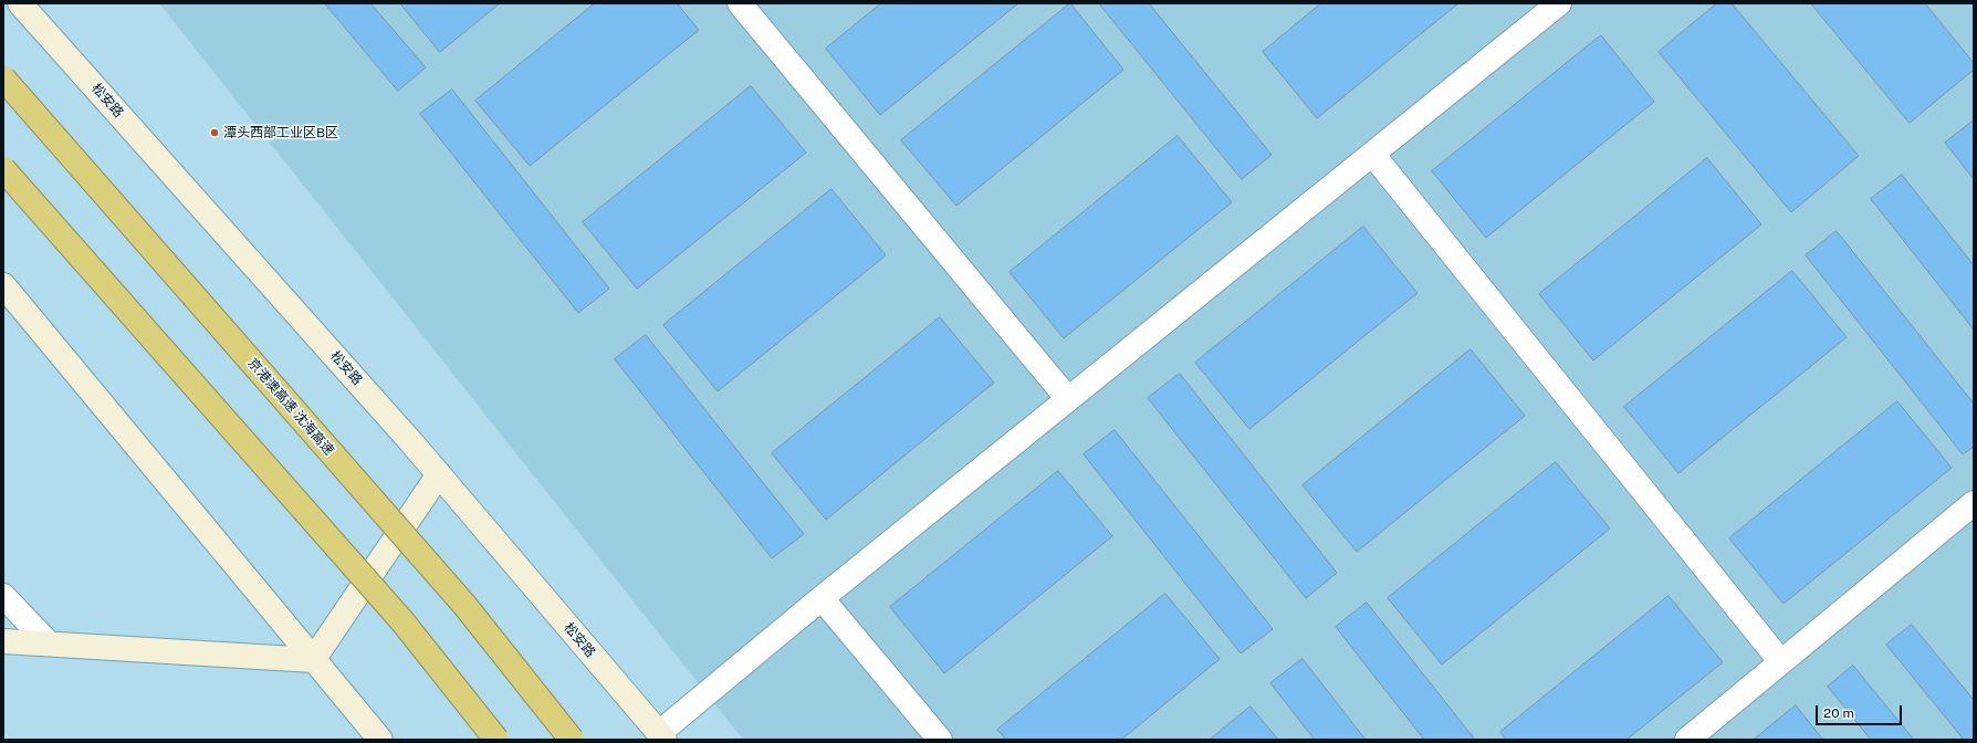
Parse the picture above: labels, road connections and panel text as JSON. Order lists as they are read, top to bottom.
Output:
{
  "streets": {
    "highway": ["京港澳高速 沈海高速"],
    "main road": ["松安路"]
  },
  "places": ["潭头西部工业区B区"],
  "scale_bar": "20 m"
}
